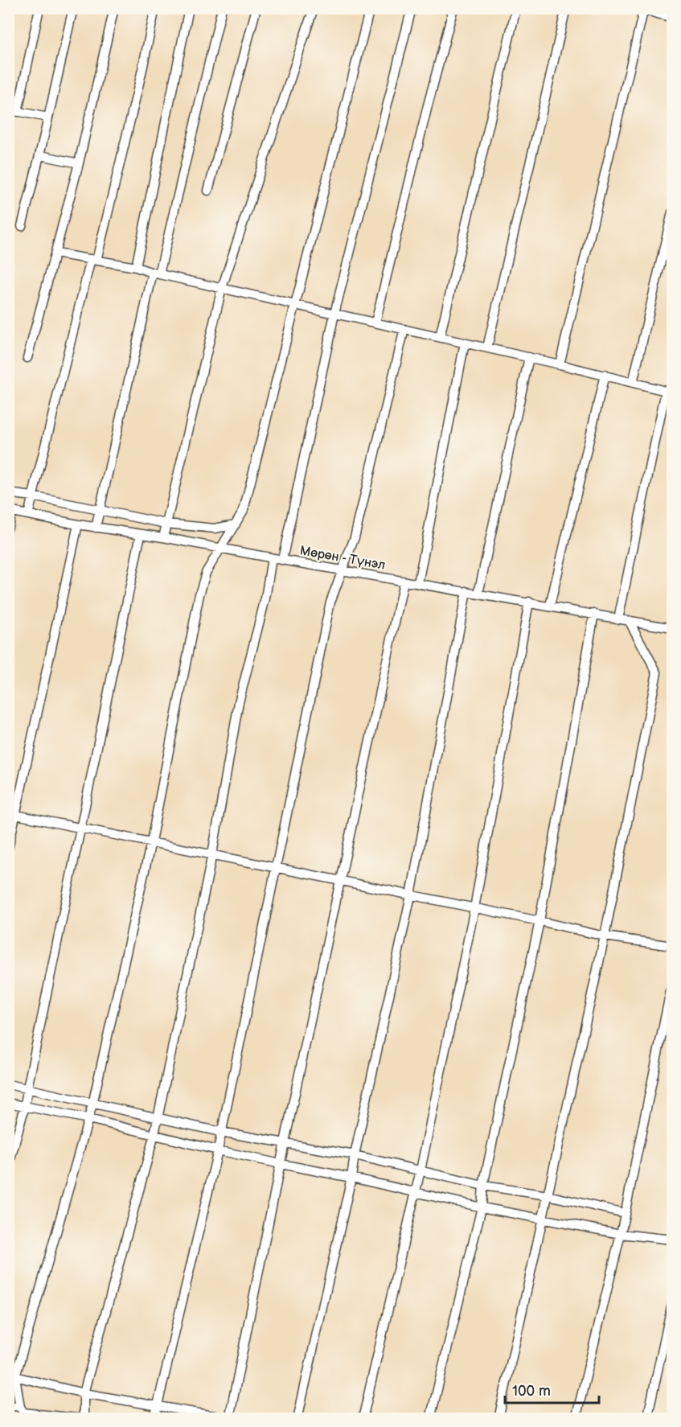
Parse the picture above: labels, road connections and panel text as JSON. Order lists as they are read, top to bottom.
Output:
{
  "streets": {
    "street": ["Мөрөн - Түнэл"]
  },
  "scale_bar": "100 m"
}
